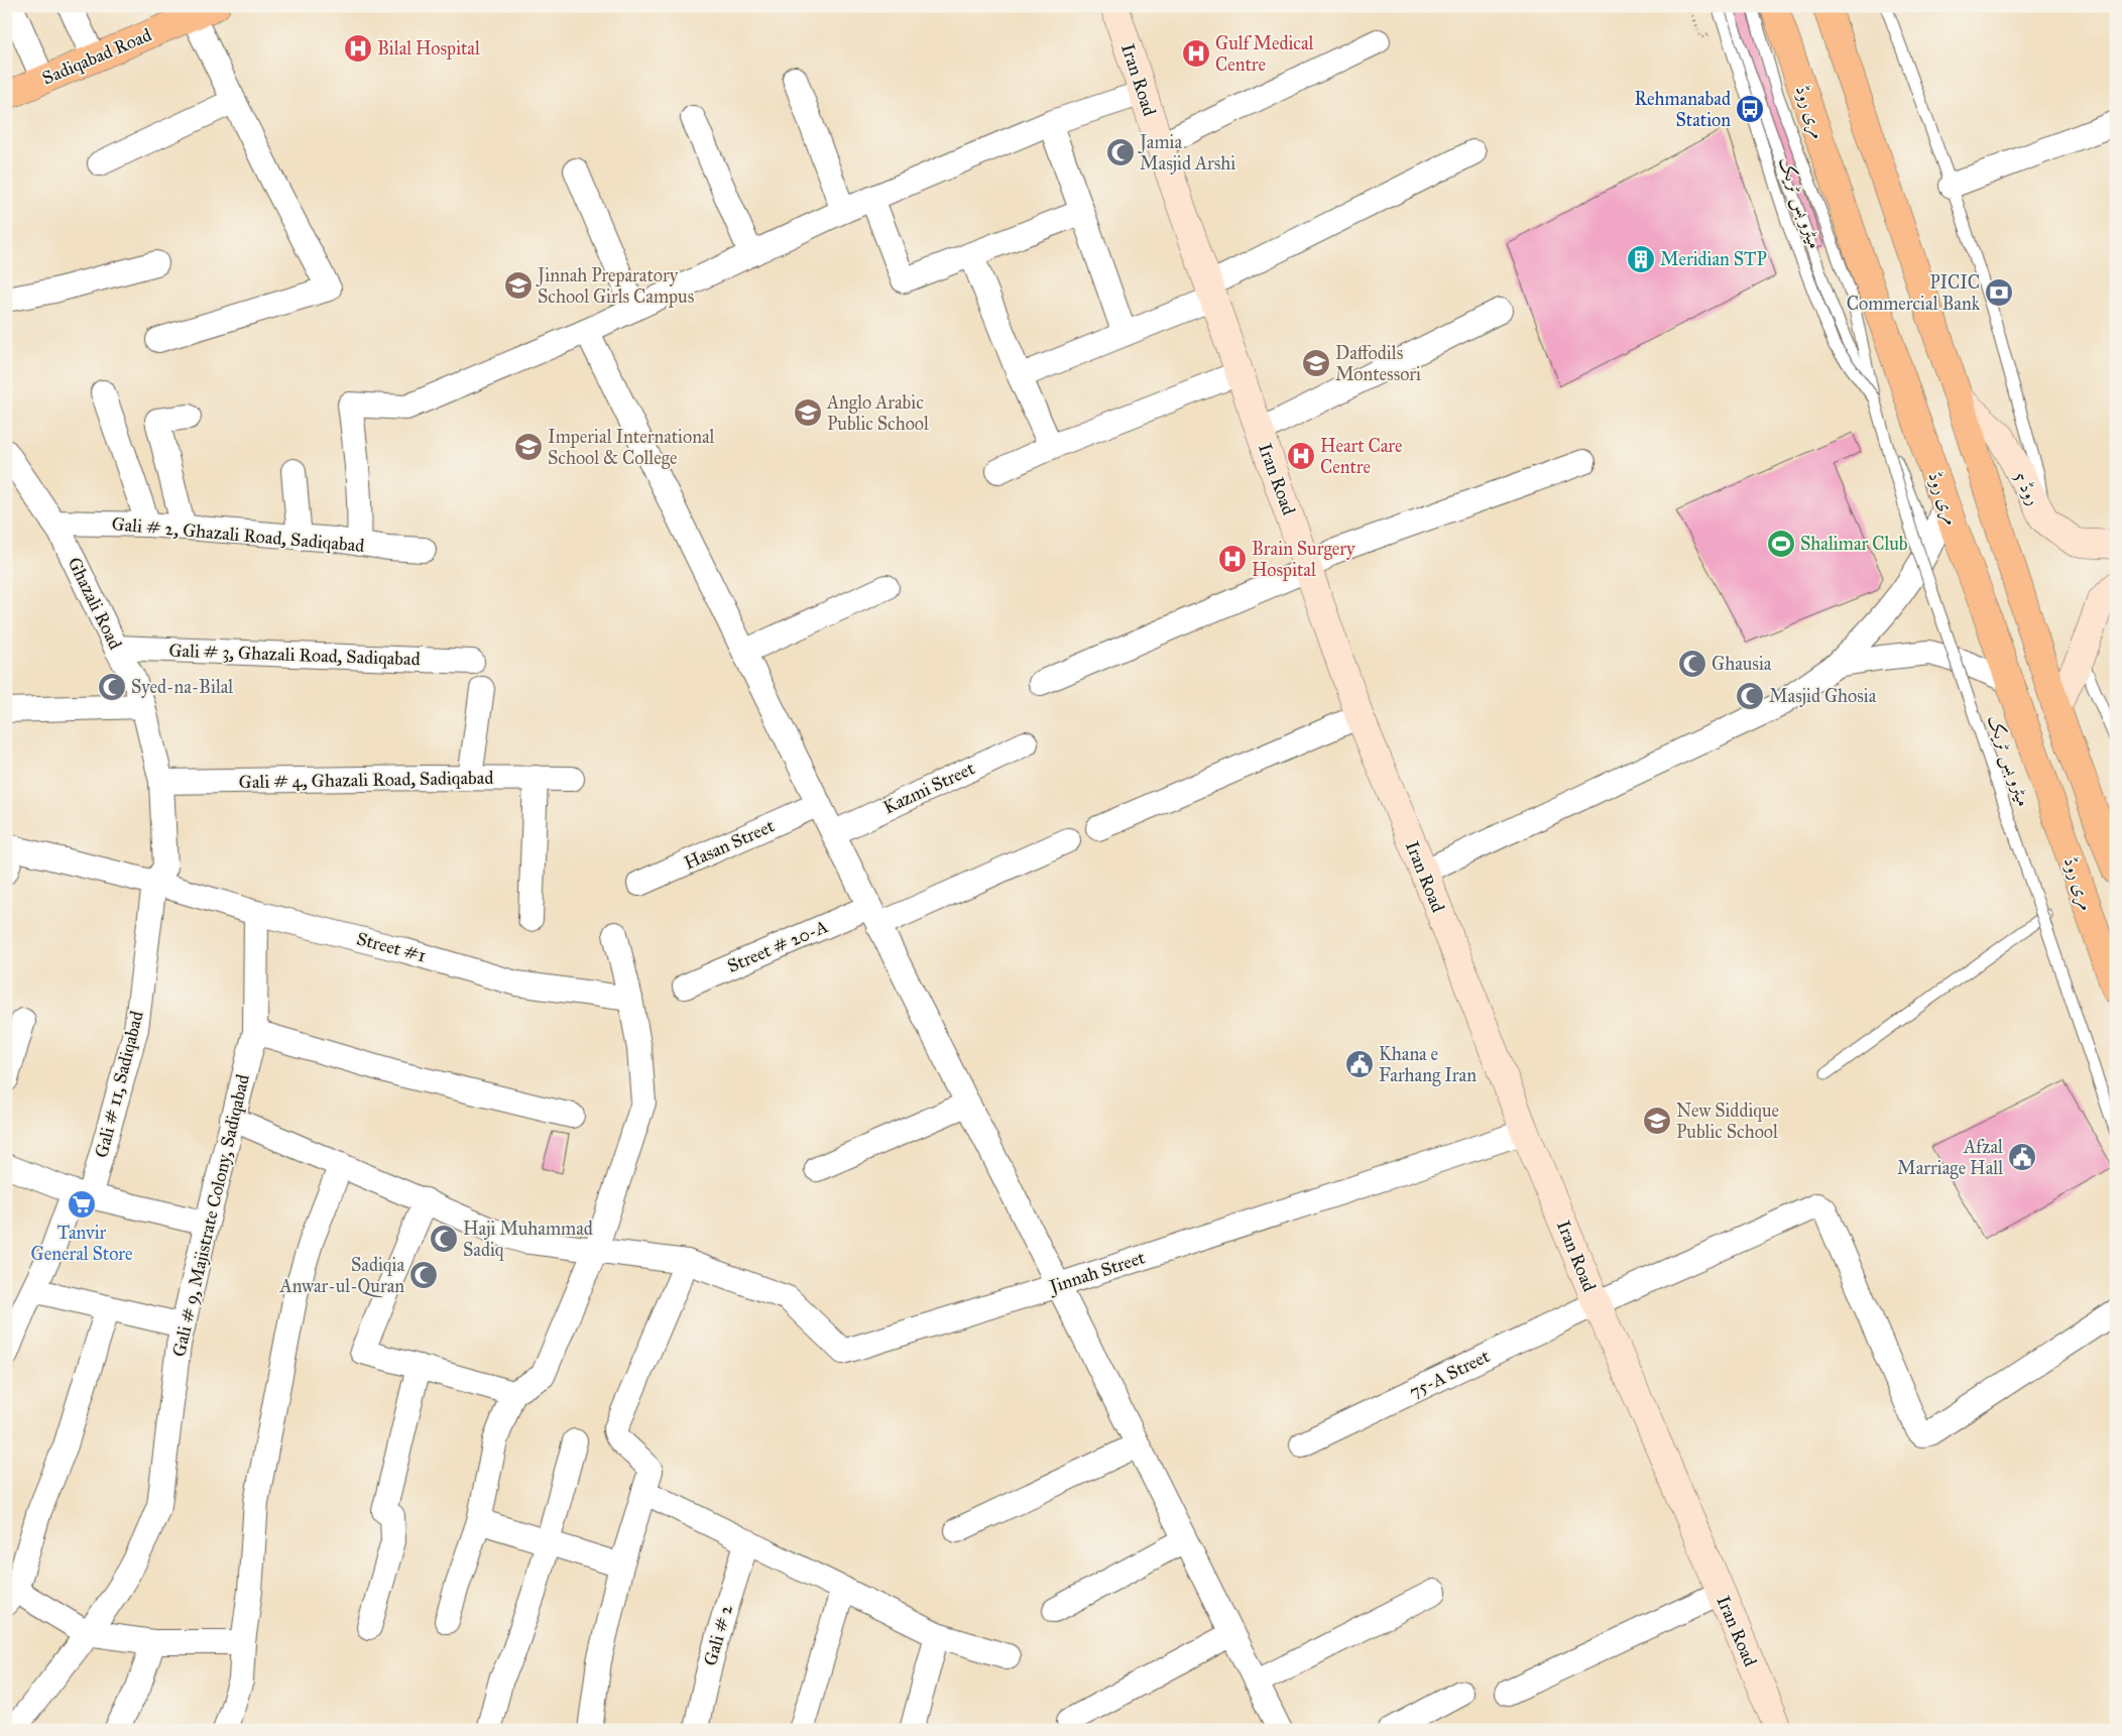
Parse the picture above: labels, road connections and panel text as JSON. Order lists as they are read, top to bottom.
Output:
{
  "streets": {
    "main road": [
      "Sadiqabad Road",
      "Iran Road",
      "مری روڈ",
      "روڈ 5"
    ],
    "street": [
      "Gali # 2, Ghazali Road, Sadiqabad",
      "Ghazali Road",
      "Gali # 3, Ghazali Road, Sadiqabad",
      "Gali # 4, Ghazali Road, Sadiqabad",
      "Kazmi Street",
      "Hasan Street",
      "Street # 20-A",
      "Street #1",
      "Gali # 11, Sadiqabad",
      "Gali # 9, Majistrate Colony, Sadiqabad",
      "Jinnah Street",
      "75-A Street",
      "Gali # 2"
    ],
    "lane": ["میٹرو بس ٹریک"]
  },
  "crossings": [
    ["Iran Road", "Jinnah Street"],
    ["Iran Road", "75-A Street"],
    ["Gali # 2, Ghazali Road, Sadiqabad", "Ghazali Road"],
    ["Ghazali Road", "Gali # 3, Ghazali Road, Sadiqabad"],
    ["Ghazali Road", "Gali # 4, Ghazali Road, Sadiqabad"],
    ["Ghazali Road", "Street #1"],
    ["Ghazali Road", "Gali # 11, Sadiqabad"],
    ["Street #1", "Gali # 11, Sadiqabad"],
    ["Street #1", "Gali # 9, Majistrate Colony, Sadiqabad"]
  ],
  "places": {
    "hospital": [
      "Bilal Hospital",
      "Gulf Medical Centre",
      "Heart Care Centre",
      "Brain Surgery Hospital"
    ],
    "bus stop": ["Rehmanabad Station"],
    "mosque": [
      "Jamia Masjid Arshi",
      "Ghausia",
      "Syed-na-Bilal",
      "Masjid Ghosia",
      "Haji Muhammad Sadiq",
      "Sadiqia Anwar-ul-Quran"
    ],
    "building": ["Meridian STP"],
    "school or university": [
      "Jinnah Preparatory School Girls Campus",
      "Daffodils Montessori",
      "Anglo Arabic Public School",
      "Imperial International School & College",
      "New Siddique Public School"
    ],
    "bank": ["PICIC Commercial Bank"],
    "sports": ["Shalimar Club"],
    "public building": ["Khana e Farhang Iran", "Afzal Marriage Hall"],
    "supermarket": ["Tanvir General Store"]
  }
}
